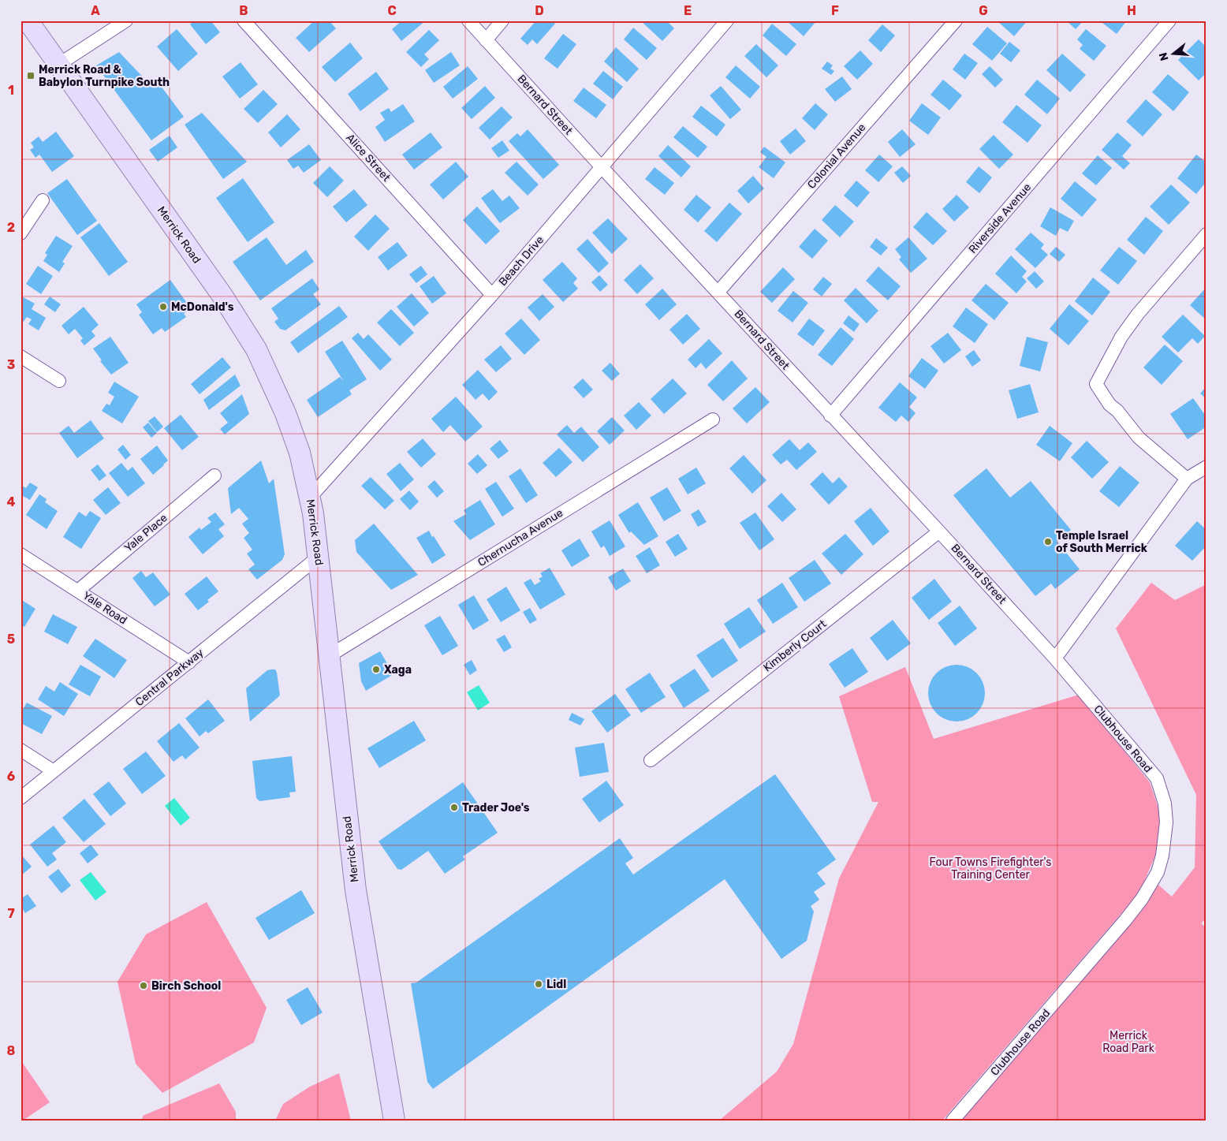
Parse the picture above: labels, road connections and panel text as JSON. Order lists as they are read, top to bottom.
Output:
{
  "streets": {
    "main road": ["Merrick Road"],
    "street": [
      "Bernard Street",
      "Colonial Avenue",
      "Alice Street",
      "Riverside Avenue",
      "Beach Drive",
      "Yale Place",
      "Chernucha Avenue",
      "Yale Road",
      "Kimberly Court",
      "Central Parkway",
      "Clubhouse Road"
    ]
  },
  "crossings": [
    ["Bernard Street", "Colonial Avenue"],
    ["Bernard Street", "Riverside Avenue"],
    ["Bernard Street", "Beach Drive"],
    ["Bernard Street", "Kimberly Court"],
    ["Bernard Street", "Clubhouse Road"],
    ["Alice Street", "Beach Drive"],
    ["Merrick Road", "Beach Drive"],
    ["Merrick Road", "Chernucha Avenue"],
    ["Merrick Road", "Central Parkway"],
    ["Yale Place", "Yale Road"],
    ["Yale Road", "Central Parkway"]
  ],
  "parks": ["Four Towns Firefighter's Training Center", "Merrick Road Park"],
  "places": {
    "transit": ["Merrick Road & Babylon Turnpike South"],
    "other": [
      "McDonald's",
      "Temple Israel of South Merrick",
      "Xaga",
      "Trader Joe's",
      "Lidl",
      "Birch School"
    ]
  },
  "north": "left",
  "grid": {
    "columns": [
      "A",
      "B",
      "C",
      "D",
      "E",
      "F",
      "G",
      "H"
    ],
    "rows": [
      "1",
      "2",
      "3",
      "4",
      "5",
      "6",
      "7",
      "8"
    ]
  }
}
